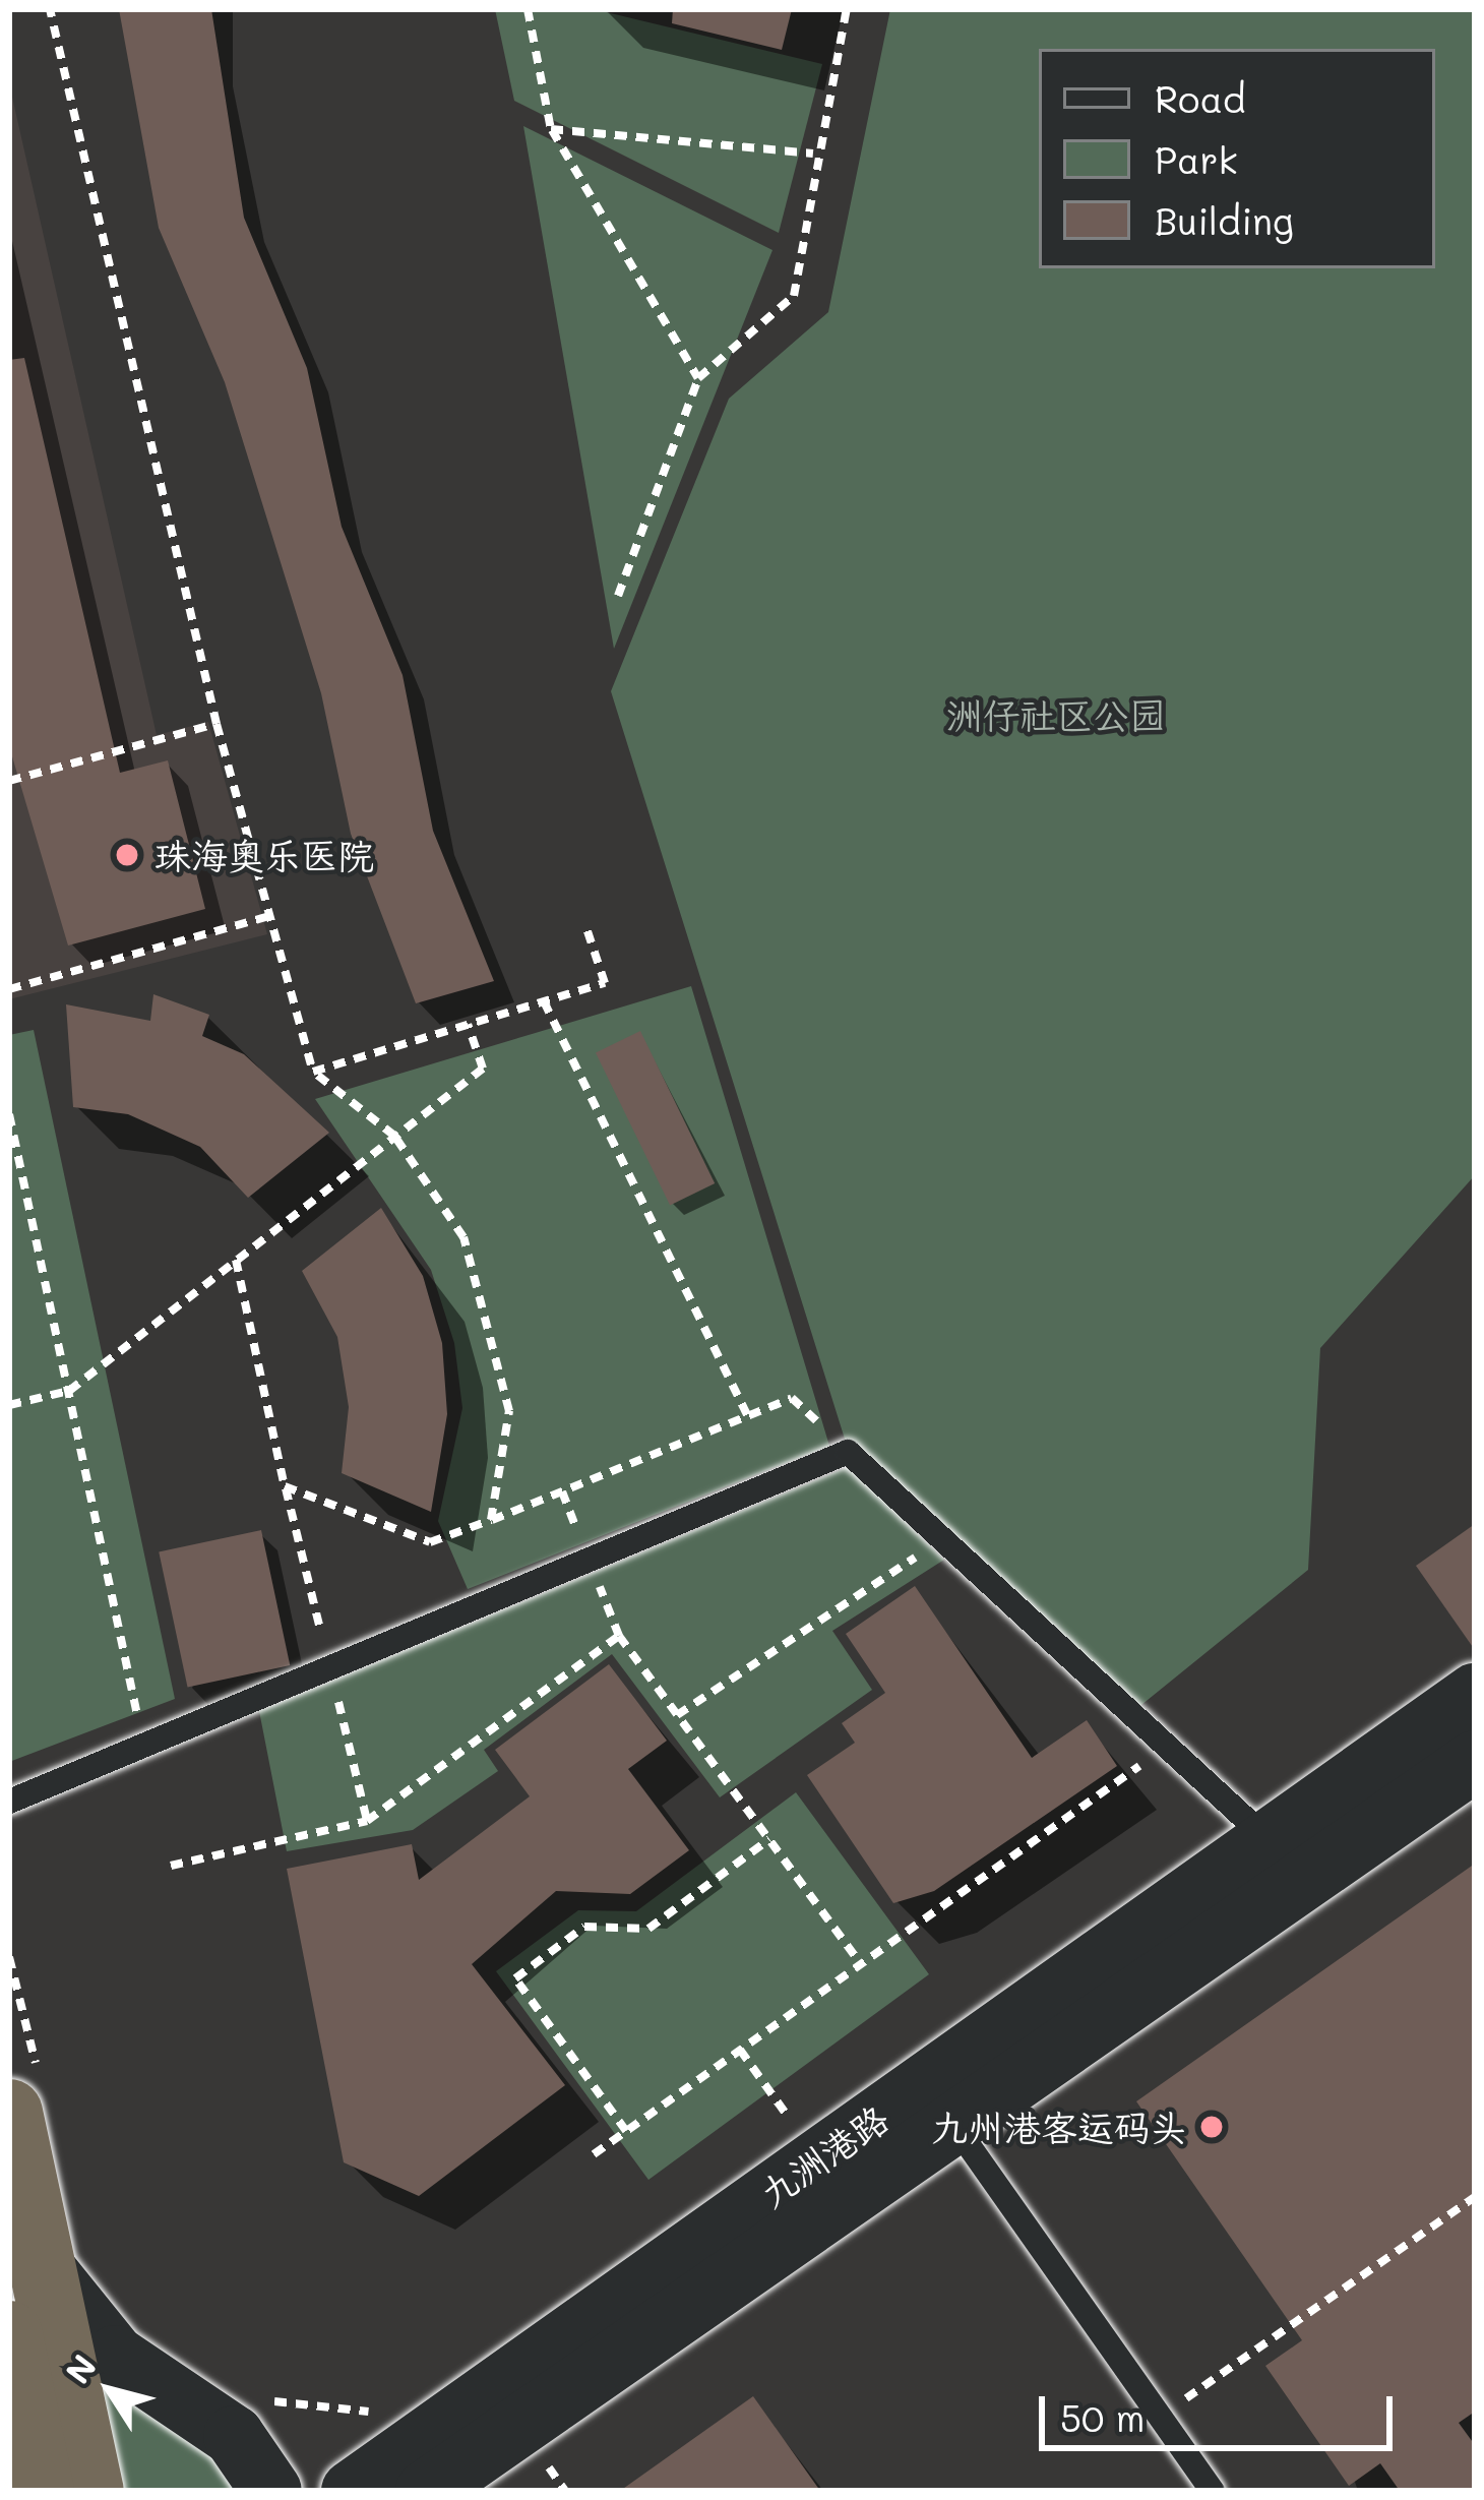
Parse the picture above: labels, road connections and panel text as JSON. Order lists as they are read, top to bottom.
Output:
{
  "streets": {
    "street": ["九洲港路"]
  },
  "parks": ["洲仔社区公园"],
  "places": ["珠海奥乐医院", "九州港客运码头"],
  "legend": ["Road", "Park", "Building"],
  "scale_bar": "50 m",
  "north": "top left"
}
